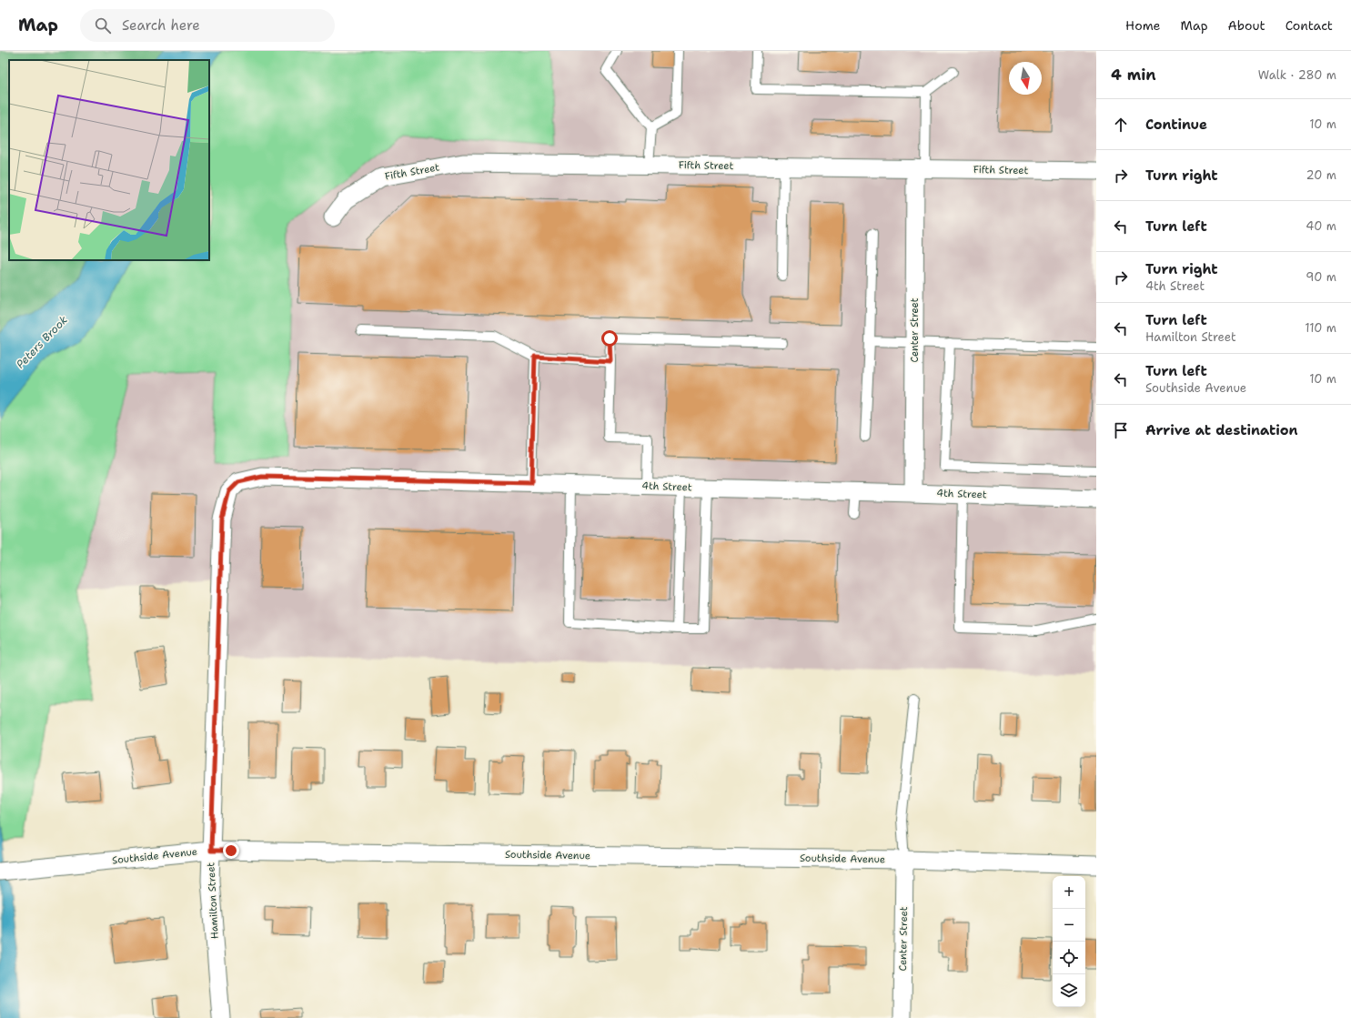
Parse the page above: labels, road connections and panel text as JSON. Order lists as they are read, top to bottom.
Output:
{
  "streets": {
    "street": [
      "Fifth Street",
      "Center Street",
      "4th Street",
      "Southside Avenue",
      "Hamilton Street"
    ]
  },
  "crossings": [
    ["Fifth Street", "Center Street"],
    ["Center Street", "4th Street"],
    ["Center Street", "Southside Avenue"],
    ["4th Street", "Hamilton Street"],
    ["Southside Avenue", "Hamilton Street"]
  ],
  "water": ["Peters Brook"],
  "north": "bottom",
  "page": {
    "header": "Map",
    "search": "Search here",
    "nav": [
      "Home",
      "Map",
      "About",
      "Contact"
    ],
    "heading": ["4 min", "Walk · 280 m"],
    "list": [
      ["Continue", "10 m"],
      ["Turn right", "20 m"],
      ["Turn left", "40 m"],
      ["Turn right", "4th Street", "90 m"],
      ["Turn left", "Hamilton Street", "110 m"],
      ["Turn left", "Southside Avenue", "10 m"],
      "Arrive at destination"
    ],
    "map_buttons": ["+", "−"]
  }
}
